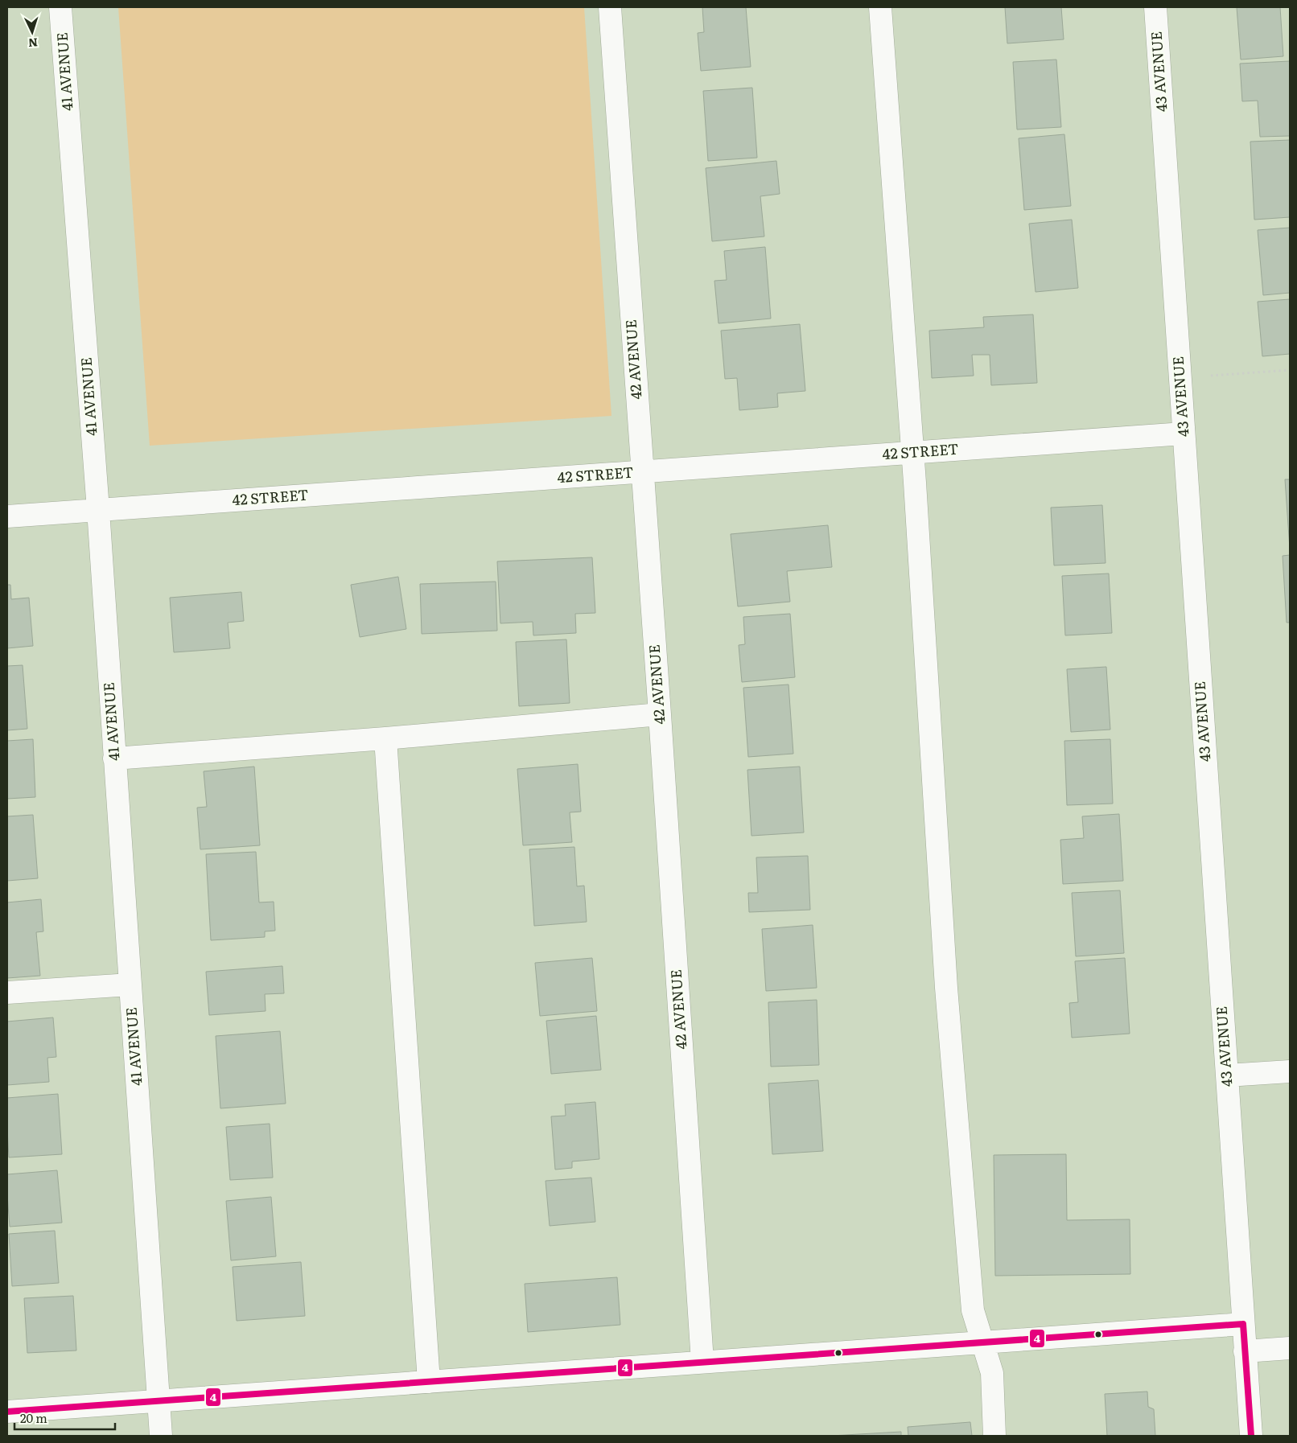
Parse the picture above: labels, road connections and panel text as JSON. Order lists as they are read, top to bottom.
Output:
{
  "streets": {
    "street": [
      "41 AVENUE",
      "43 AVENUE",
      "42 AVENUE",
      "42 STREET"
    ]
  },
  "crossings": [
    ["41 AVENUE", "42 STREET"],
    ["43 AVENUE", "42 STREET"],
    ["42 AVENUE", "42 STREET"]
  ],
  "lines": ["transit line 4"],
  "scale_bar": "20 m",
  "north": "bottom"
}
